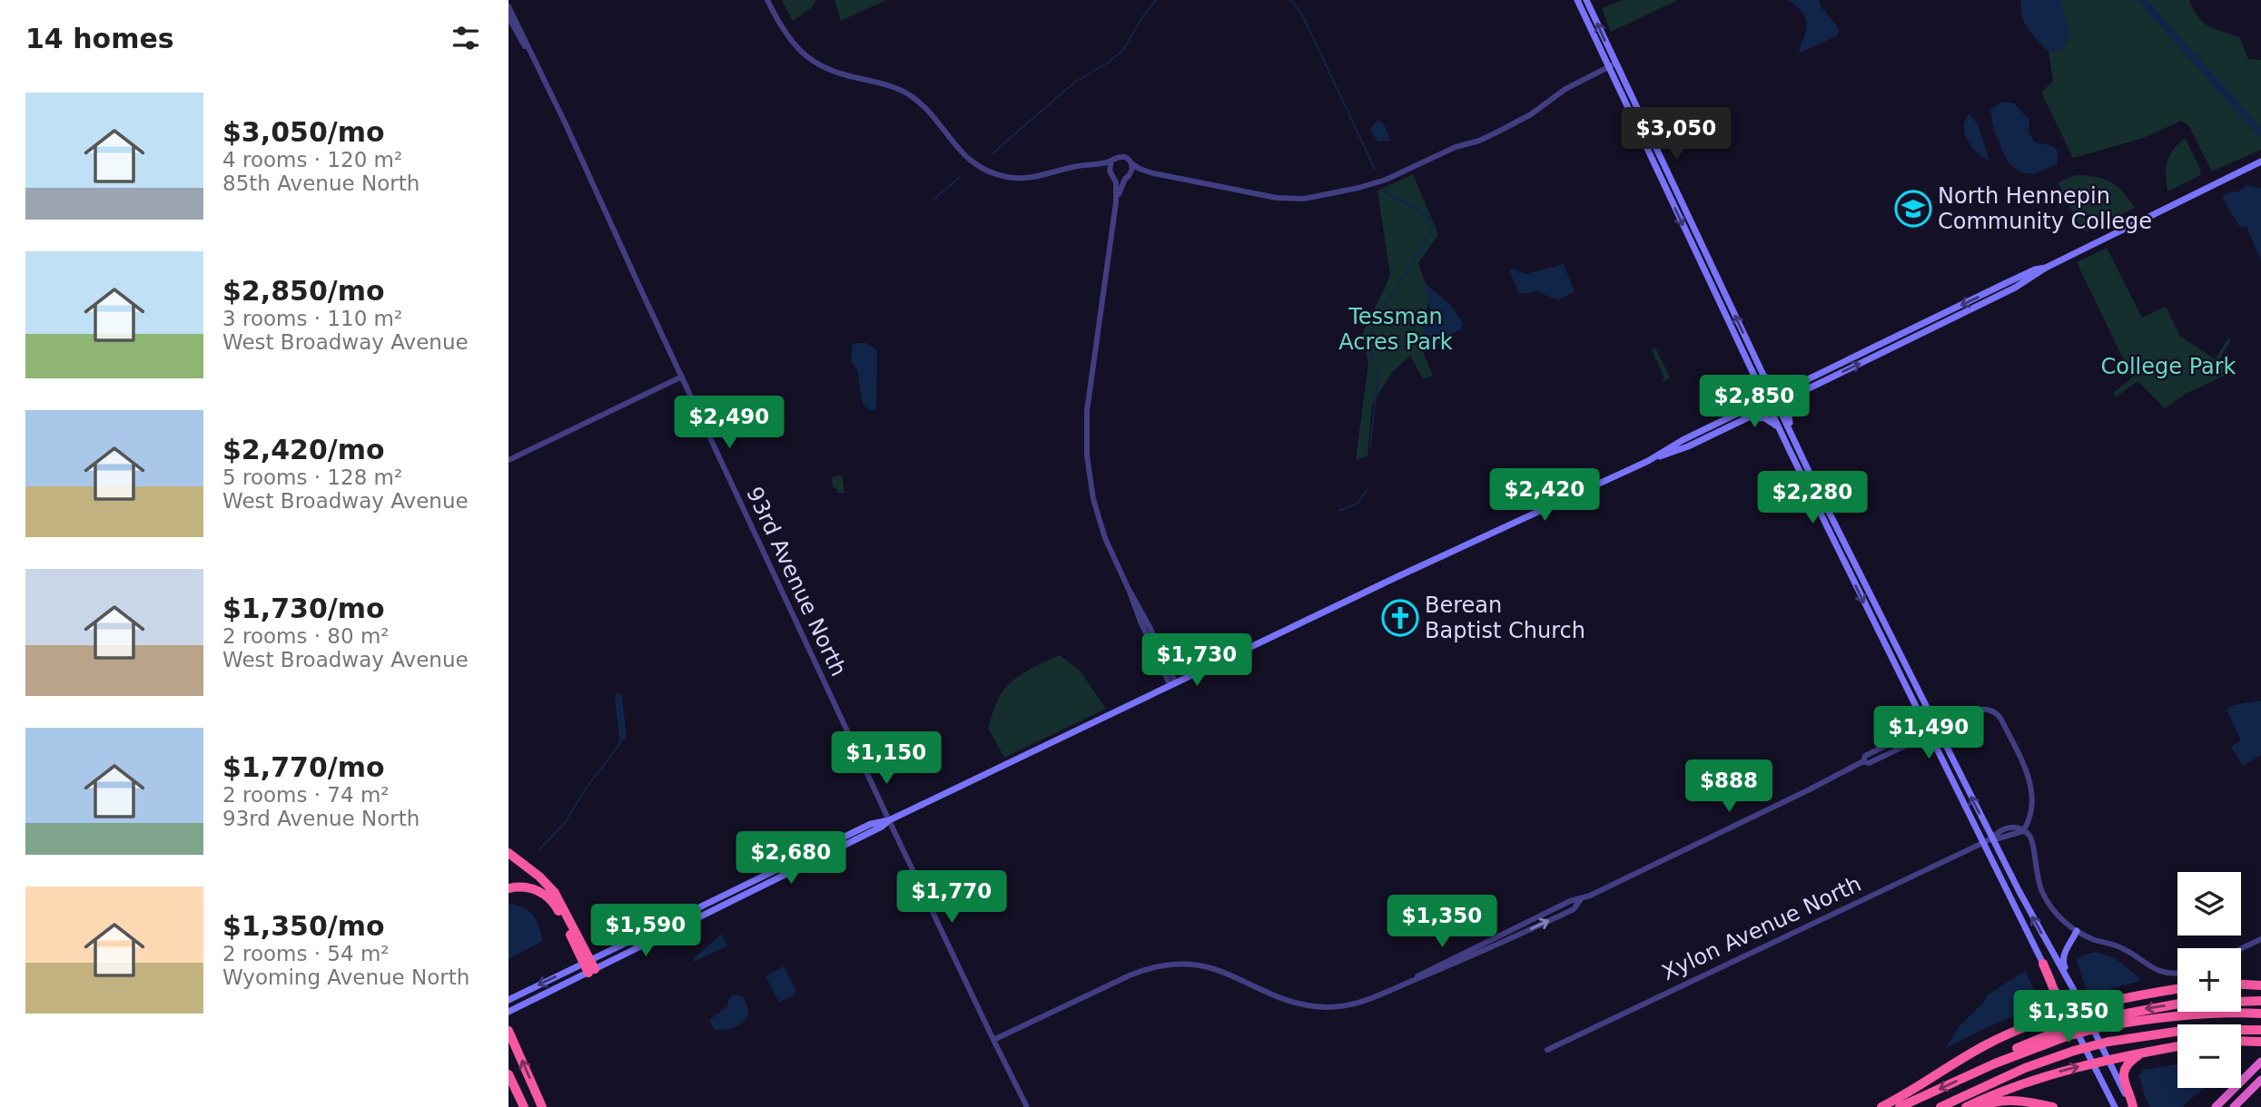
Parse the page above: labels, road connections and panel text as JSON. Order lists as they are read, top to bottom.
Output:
{
  "streets": {
    "street": ["93rd Avenue North", "Xylon Avenue North"]
  },
  "parks": ["Tessman Acres Park", "College Park"],
  "places": {
    "school or university": ["North Hennepin Community College"],
    "church": ["Berean Baptist Church"]
  },
  "page": {
    "heading": "14 homes",
    "list": [
      {
        "name": "$3,050/mo",
        "note": "4 rooms · 120 m² · 85th Avenue North"
      },
      {
        "name": "$2,850/mo",
        "note": "3 rooms · 110 m² · West Broadway Avenue"
      },
      {
        "name": "$2,420/mo",
        "note": "5 rooms · 128 m² · West Broadway Avenue"
      },
      {
        "name": "$1,730/mo",
        "note": "2 rooms · 80 m² · West Broadway Avenue"
      },
      {
        "name": "$1,770/mo",
        "note": "2 rooms · 74 m² · 93rd Avenue North"
      },
      {
        "name": "$1,350/mo",
        "note": "2 rooms · 54 m² · Wyoming Avenue North"
      }
    ],
    "price": [
      "$3,050",
      "$2,850",
      "$2,490",
      "$2,420",
      "$2,280",
      "$1,730",
      "$1,490",
      "$1,150",
      "$888",
      "$2,680",
      "$1,770",
      "$1,350",
      "$1,590",
      "$1,350"
    ],
    "map_buttons": ["+", "−"]
  }
}
